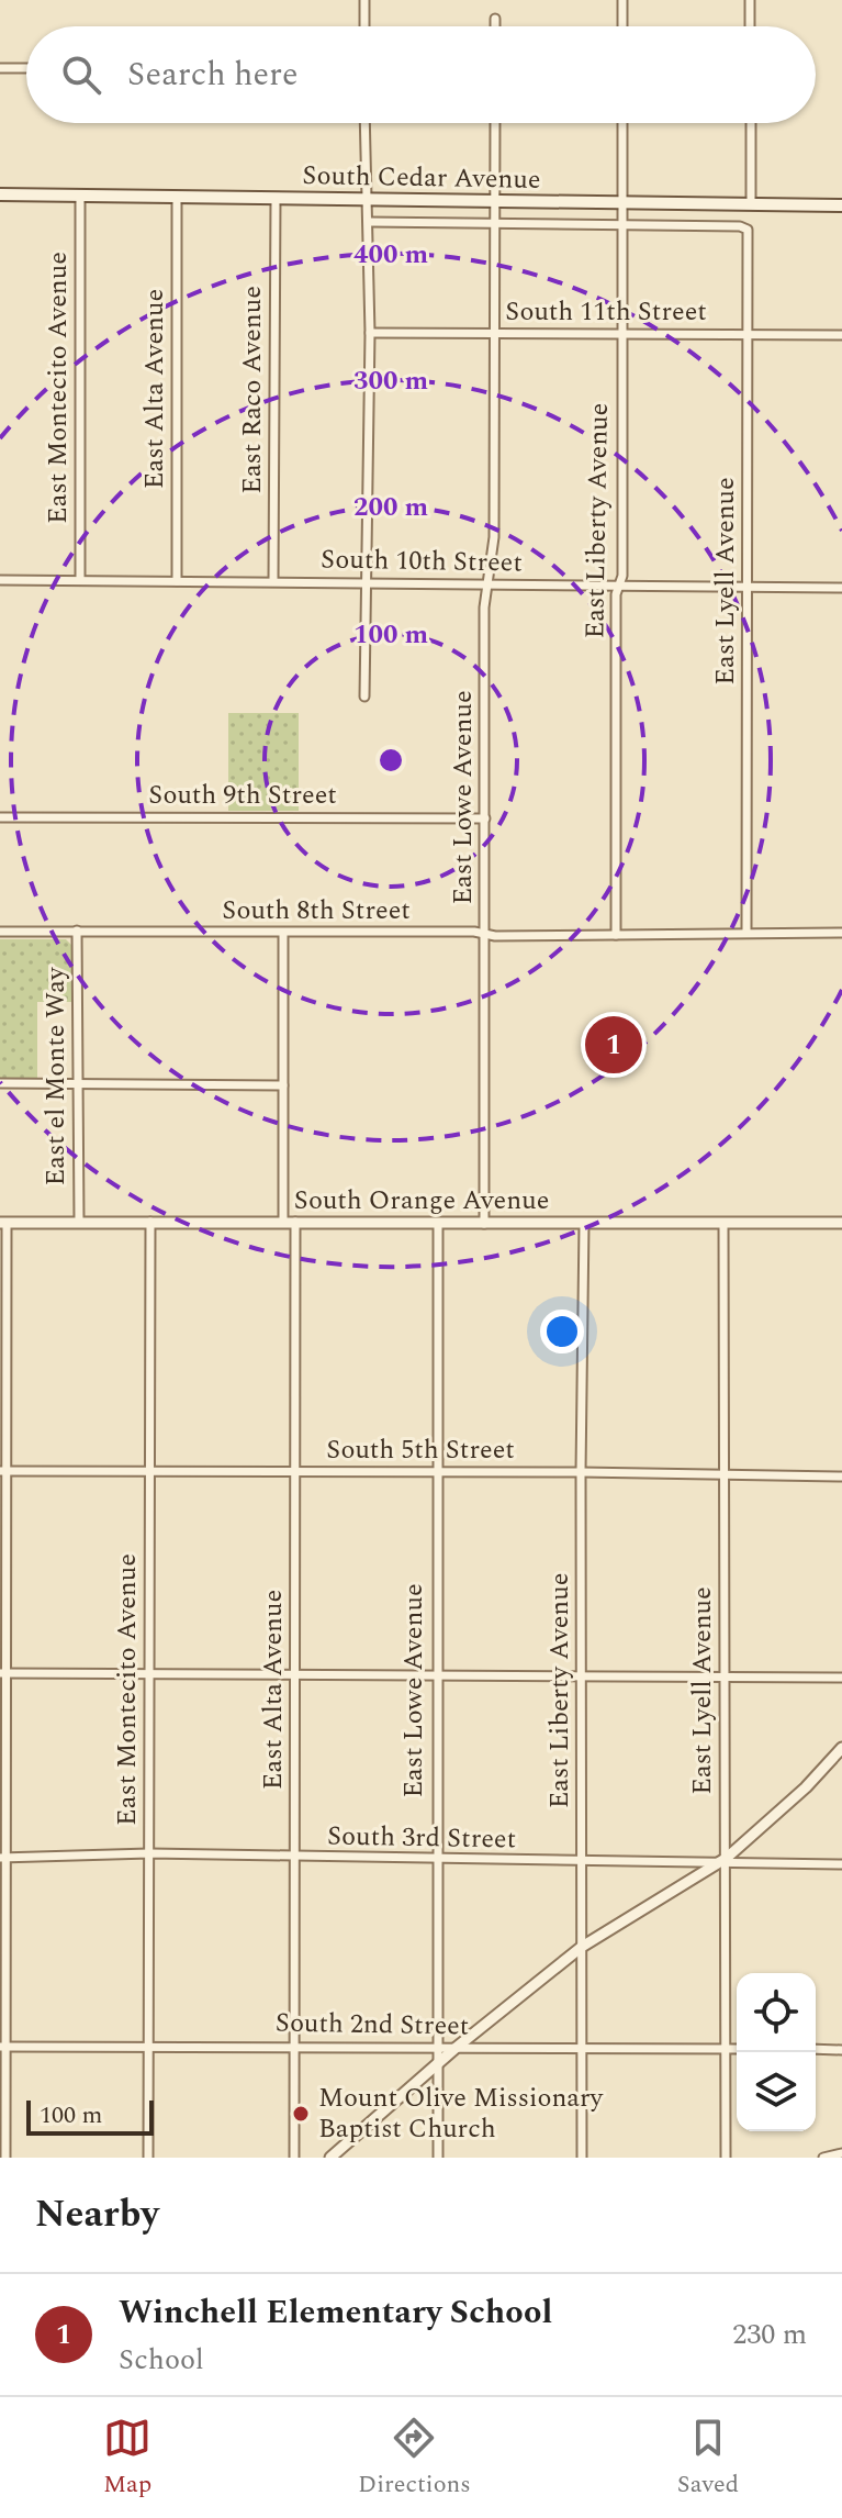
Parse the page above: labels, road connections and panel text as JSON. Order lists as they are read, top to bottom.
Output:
{
  "streets": {
    "main road": ["South Cedar Avenue"],
    "street": [
      "South 11th Street",
      "East Montecito Avenue",
      "East Alta Avenue",
      "East Raco Avenue",
      "East Liberty Avenue",
      "South 10th Street",
      "East Lyell Avenue",
      "South 9th Street",
      "East Lowe Avenue",
      "South 8th Street",
      "East el Monte Way",
      "South Orange Avenue",
      "South 5th Street",
      "South 3rd Street",
      "South 2nd Street"
    ]
  },
  "crossings": [
    ["South Cedar Avenue", "East Montecito Avenue"],
    ["South Cedar Avenue", "East Alta Avenue"],
    ["South Cedar Avenue", "East Raco Avenue"],
    ["South Cedar Avenue", "East Liberty Avenue"],
    ["South Cedar Avenue", "East Lowe Avenue"],
    ["South 11th Street", "East Liberty Avenue"],
    ["South 11th Street", "East Lyell Avenue"],
    ["South 11th Street", "East Lowe Avenue"],
    ["East Montecito Avenue", "South 10th Street"],
    ["East Montecito Avenue", "South Orange Avenue"],
    ["East Montecito Avenue", "South 5th Street"],
    ["East Montecito Avenue", "South 3rd Street"],
    ["East Montecito Avenue", "South 2nd Street"],
    ["East Alta Avenue", "South 10th Street"],
    ["East Alta Avenue", "South 8th Street"],
    ["East Alta Avenue", "South Orange Avenue"],
    ["East Alta Avenue", "South 5th Street"],
    ["East Alta Avenue", "South 3rd Street"],
    ["East Alta Avenue", "South 2nd Street"],
    ["East Raco Avenue", "South 10th Street"],
    ["East Liberty Avenue", "South 10th Street"],
    ["East Liberty Avenue", "East Lyell Avenue"],
    ["East Liberty Avenue", "South 8th Street"],
    ["East Liberty Avenue", "South Orange Avenue"],
    ["East Liberty Avenue", "South 5th Street"],
    ["East Liberty Avenue", "South 3rd Street"],
    ["East Liberty Avenue", "South 2nd Street"],
    ["South 10th Street", "East Lyell Avenue"],
    ["South 10th Street", "East Lowe Avenue"],
    ["East Lyell Avenue", "South 8th Street"],
    ["East Lyell Avenue", "South Orange Avenue"],
    ["East Lyell Avenue", "South 5th Street"],
    ["East Lyell Avenue", "South 3rd Street"],
    ["East Lyell Avenue", "South 2nd Street"],
    ["South 9th Street", "East Lowe Avenue"],
    ["East Lowe Avenue", "South 8th Street"],
    ["East Lowe Avenue", "South Orange Avenue"],
    ["East Lowe Avenue", "South 5th Street"],
    ["East Lowe Avenue", "South 3rd Street"],
    ["East Lowe Avenue", "South 2nd Street"],
    ["South 8th Street", "East el Monte Way"],
    ["East el Monte Way", "South Orange Avenue"]
  ],
  "places": ["Mount Olive Missionary Baptist Church"],
  "scale_bar": "100 m",
  "page": {
    "search": "Search here",
    "pins": "1",
    "scale": "100 m",
    "heading": "Nearby",
    "list": [
      {
        "mark": "1",
        "name": "Winchell Elementary School",
        "note": "School",
        "value": "230 m"
      }
    ],
    "nav": ["Map", "Directions", "Saved"]
  },
  "rings": [
    "400 m",
    "300 m",
    "200 m",
    "100 m"
  ]
}
